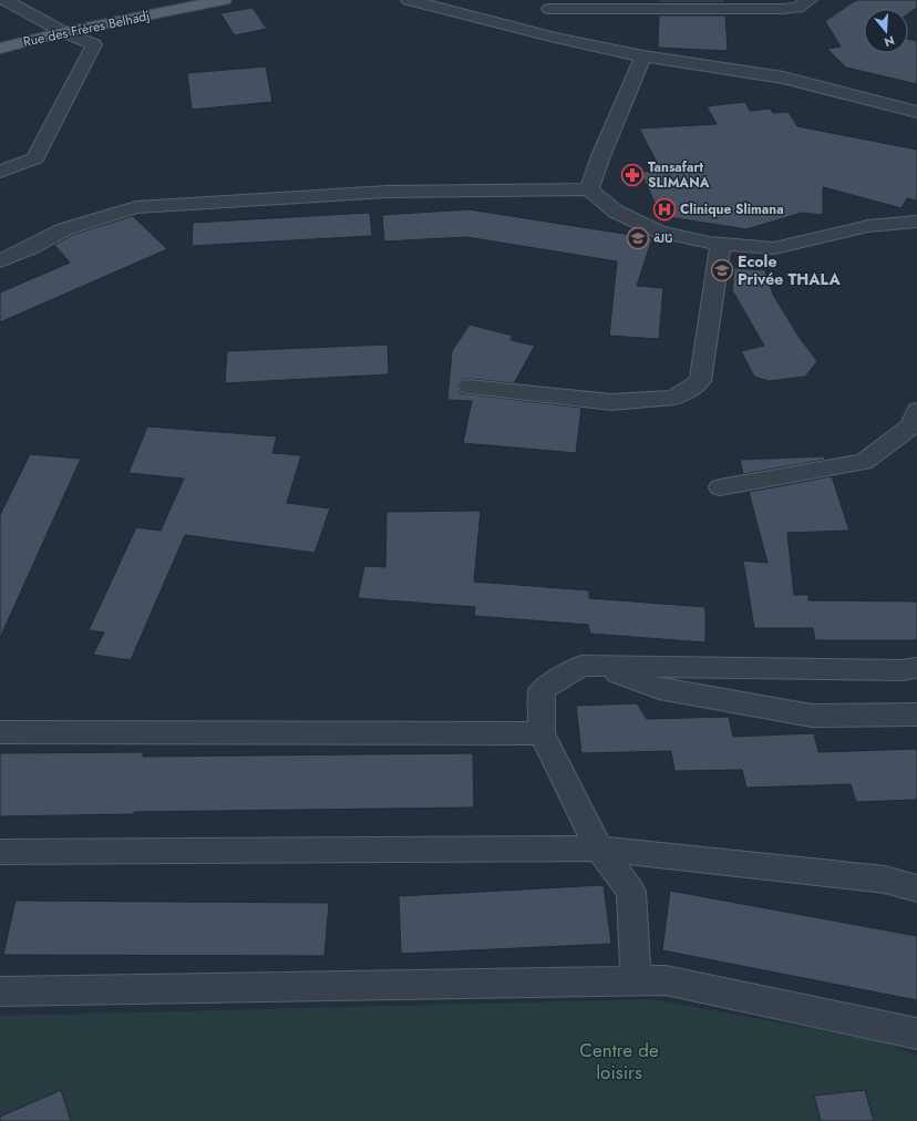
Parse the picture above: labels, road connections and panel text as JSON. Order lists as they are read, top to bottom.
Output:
{
  "streets": {
    "main road": ["Rue des Frères Belhadj"]
  },
  "parks": ["Centre de loisirs"],
  "places": {
    "pharmacy": ["Tansafart SLIMANA"],
    "hospital": ["Clinique Slimana"],
    "school or university": ["ثالة", "Ecole Privée THALA"]
  },
  "north": "bottom"
}
